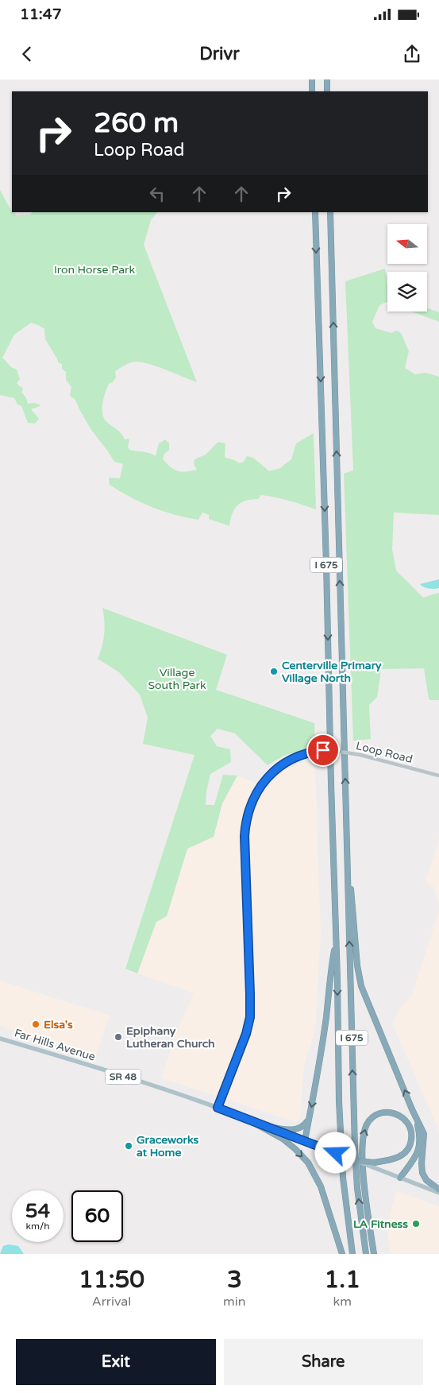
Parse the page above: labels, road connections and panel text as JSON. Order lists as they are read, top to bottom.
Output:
{
  "streets": {
    "highway": ["I 675"],
    "main road": ["Far Hills Avenue", "SR 48"],
    "street": ["Loop Road"]
  },
  "crossings": [
    ["Loop Road", "Far Hills Avenue"]
  ],
  "parks": ["Iron Horse Park", "Village South Park"],
  "places": [
    "Centerville Primary Village North",
    "Elsa's",
    "Epiphany Lutheran Church",
    "Graceworks at Home",
    "LA Fitness"
  ],
  "north": "left",
  "page": {
    "status": "11:47",
    "header": "Drivr",
    "turn": ["260 m", "Loop Road"],
    "speed": "54 km/h",
    "limit": "60",
    "eta": [
      "11:50",
      "Arrival",
      "3",
      "min",
      "1.1",
      "km"
    ],
    "buttons": ["Exit", "Share"]
  }
}
